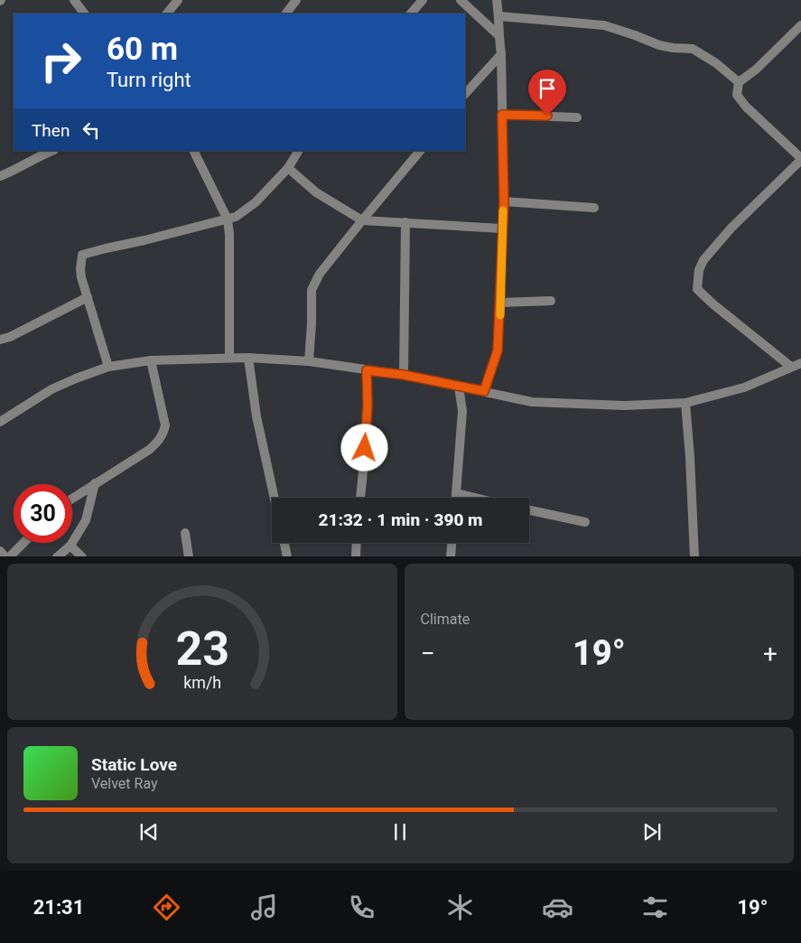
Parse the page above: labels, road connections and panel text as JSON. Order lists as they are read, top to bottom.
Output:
{
  "page": {
    "turn": ["60 m", "Turn right"],
    "then": "Then",
    "limit": "30",
    "trip": "21:32 · 1 min · 390 m",
    "tile": "Climate",
    "heat": ["−", "19°", "+"],
    "song": ["Static Love", "Velvet Ray"],
    "tabs": ["21:31", "19°"],
    "gauge": ["23", "km/h"]
  }
}
